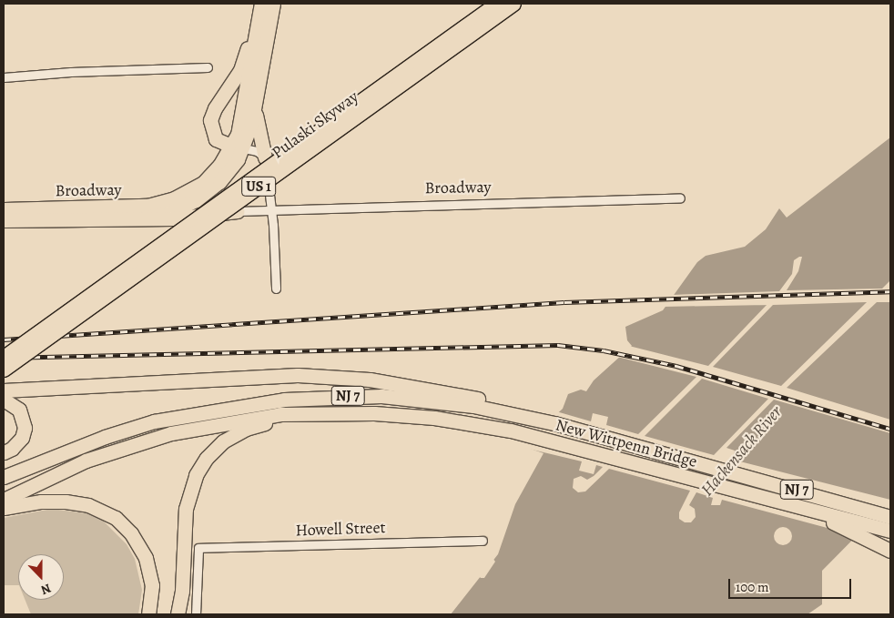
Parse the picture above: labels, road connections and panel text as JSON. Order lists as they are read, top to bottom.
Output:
{
  "streets": {
    "highway": [
      "Pulaski Skyway",
      "US 1",
      "Broadway",
      "NJ 7",
      "New Wittpenn Bridge"
    ],
    "street": ["Howell Street"]
  },
  "crossings": [
    ["NJ 7", "New Wittpenn Bridge"]
  ],
  "water": ["Hackensack River"],
  "scale_bar": "100 m",
  "north": "bottom"
}
